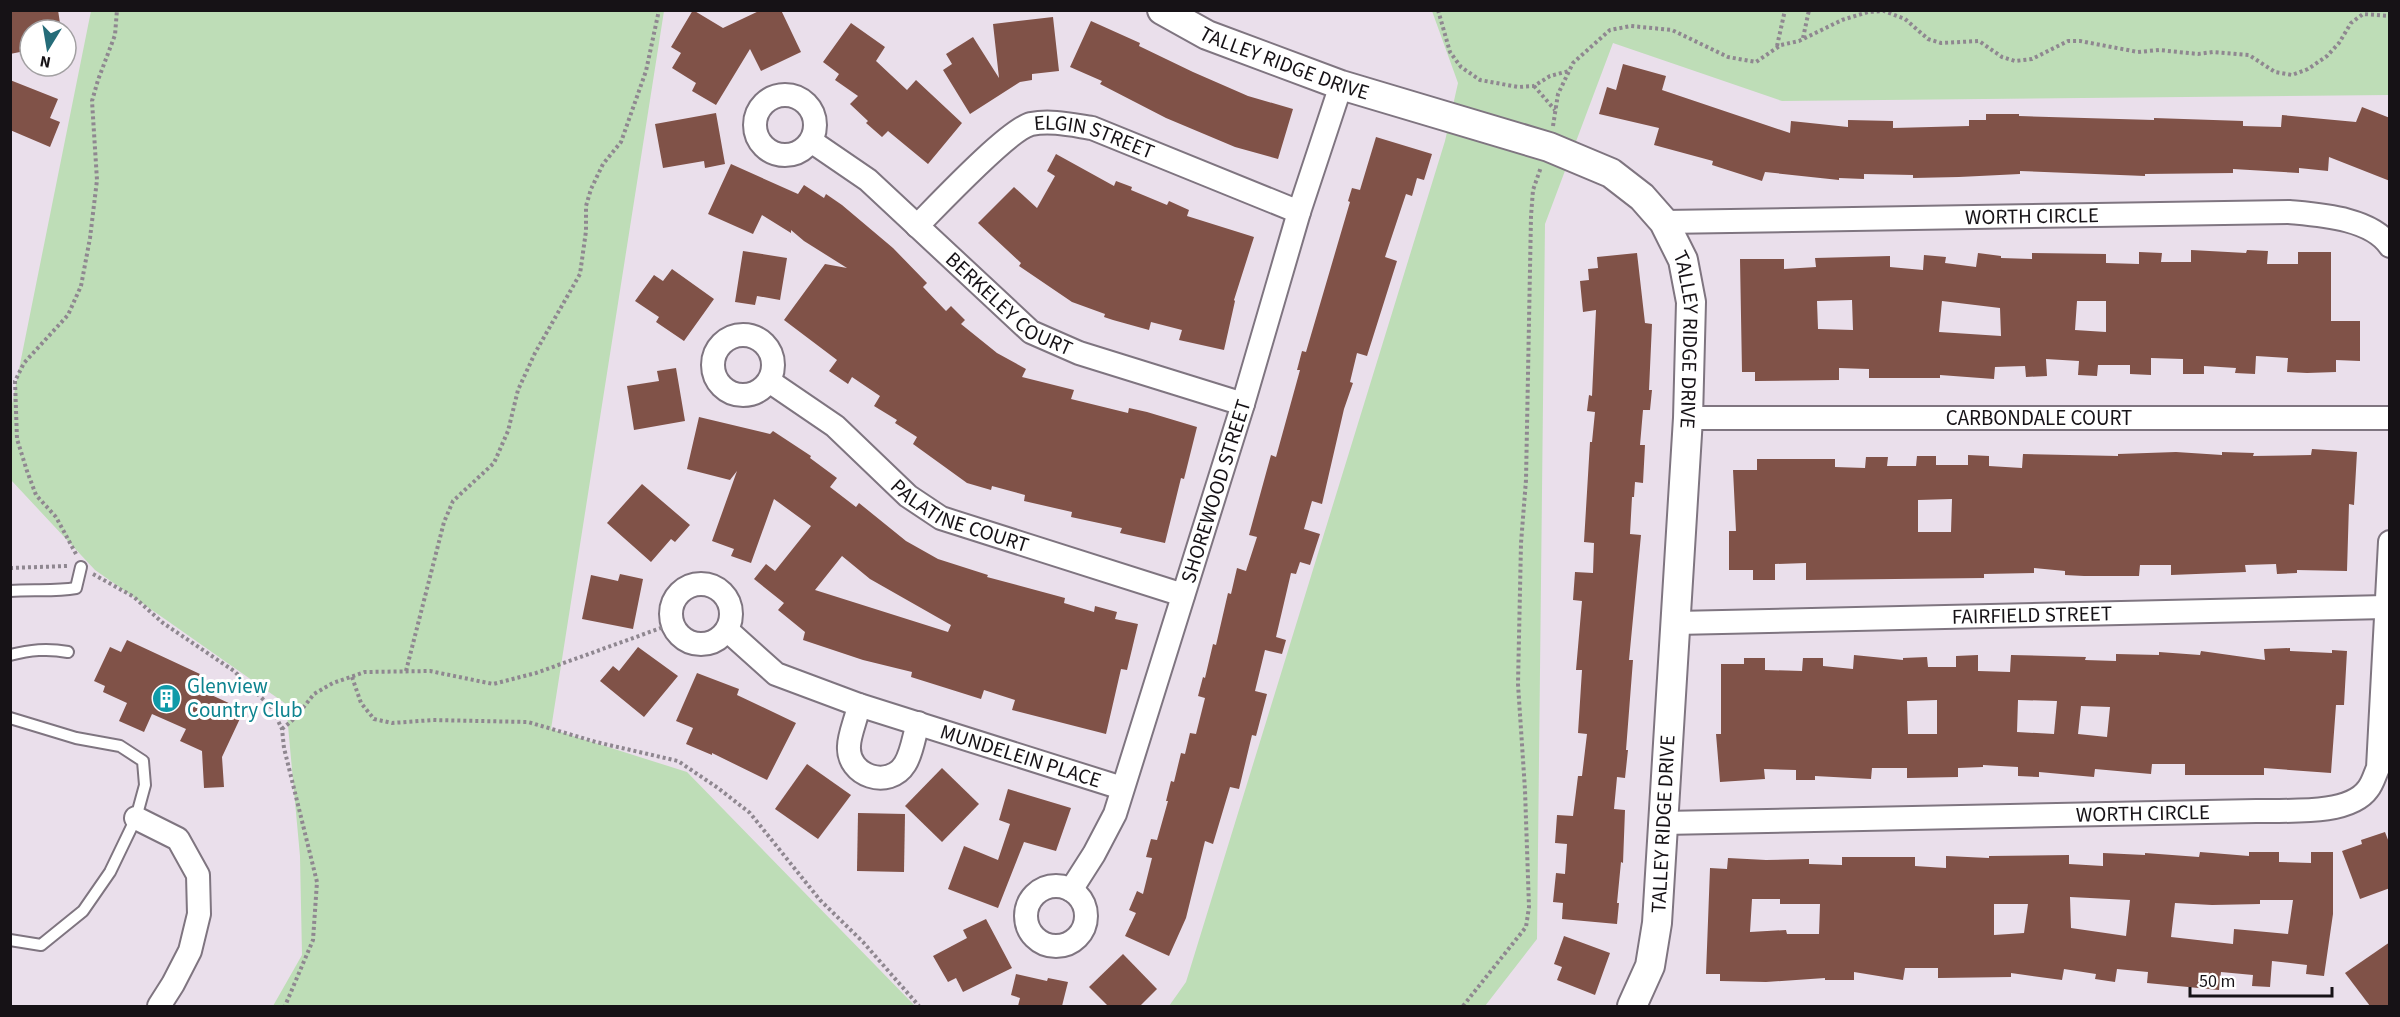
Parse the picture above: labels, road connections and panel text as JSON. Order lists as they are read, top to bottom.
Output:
{
  "streets": {
    "street": [
      "TALLEY RIDGE DRIVE",
      "ELGIN STREET",
      "WORTH CIRCLE",
      "BERKELEY COURT",
      "CARBONDALE COURT",
      "SHOREWOOD STREET",
      "PALATINE COURT",
      "FAIRFIELD STREET",
      "MUNDELEIN PLACE"
    ]
  },
  "crossings": [
    ["TALLEY RIDGE DRIVE", "WORTH CIRCLE"],
    ["TALLEY RIDGE DRIVE", "CARBONDALE COURT"],
    ["TALLEY RIDGE DRIVE", "SHOREWOOD STREET"],
    ["TALLEY RIDGE DRIVE", "FAIRFIELD STREET"],
    ["ELGIN STREET", "BERKELEY COURT"],
    ["ELGIN STREET", "SHOREWOOD STREET"],
    ["WORTH CIRCLE", "FAIRFIELD STREET"],
    ["BERKELEY COURT", "SHOREWOOD STREET"],
    ["SHOREWOOD STREET", "PALATINE COURT"],
    ["SHOREWOOD STREET", "MUNDELEIN PLACE"]
  ],
  "places": {
    "building": ["Glenview Country Club"]
  },
  "scale_bar": "50 m",
  "north": "bottom"
}
